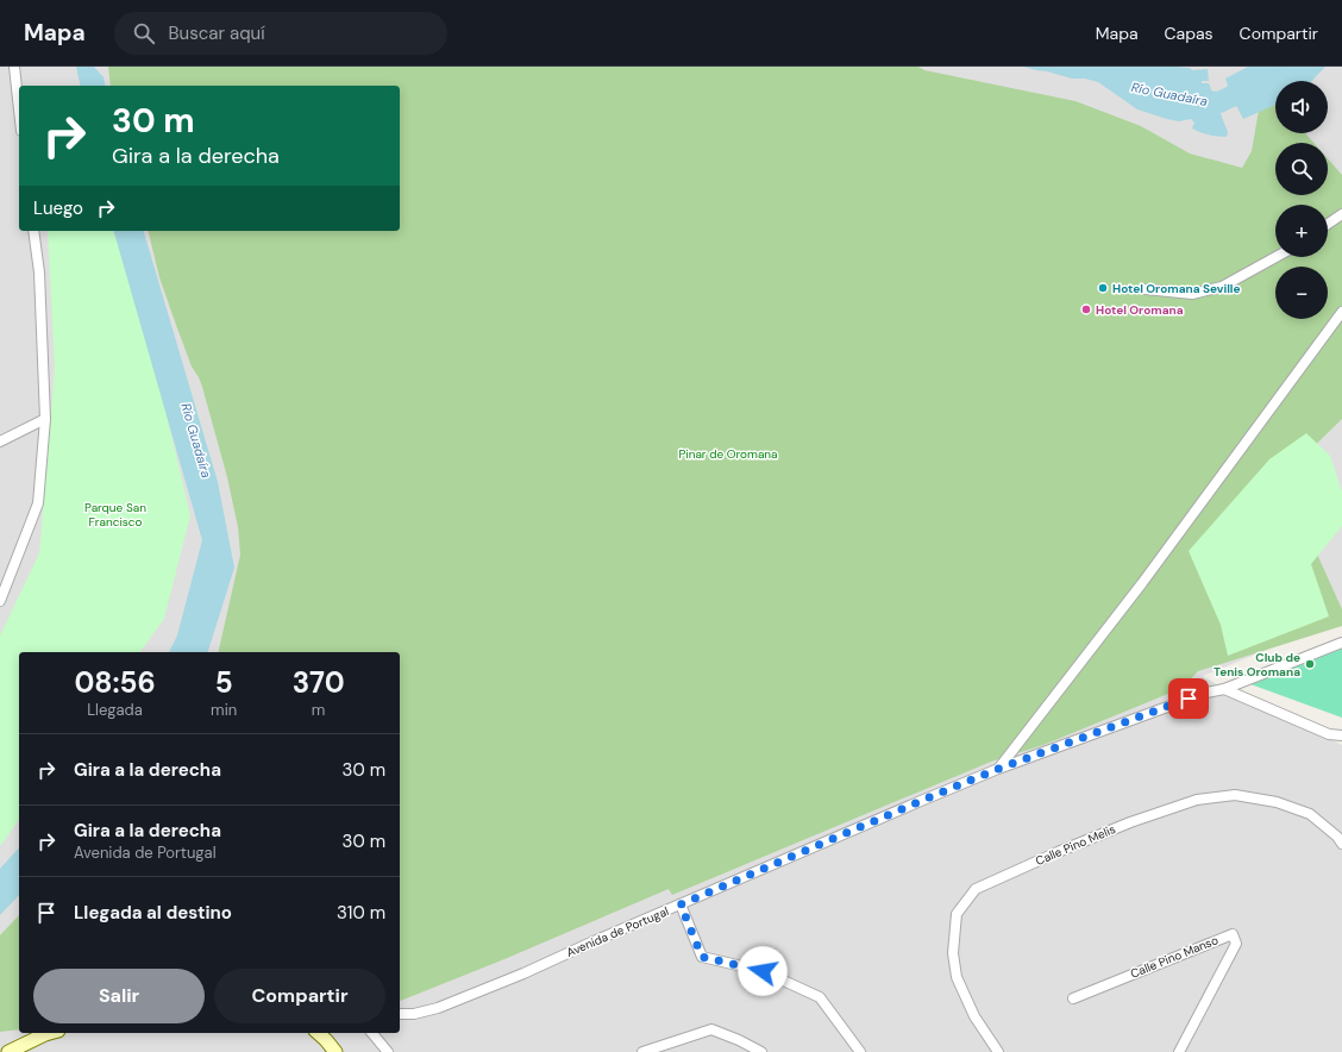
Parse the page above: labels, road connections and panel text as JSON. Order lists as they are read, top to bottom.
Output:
{
  "streets": {
    "street": ["Calle Pino Melis", "Avenida de Portugal", "Calle Pino Manso"]
  },
  "water": ["Río Guadaíra"],
  "parks": ["Pinar de Oromana", "Parque San Francisco"],
  "places": ["Hotel Oromana Seville", "Hotel Oromana", "Club de Tenis Oromana"],
  "page": {
    "header": "Mapa",
    "search": "Buscar aquí",
    "nav": ["Mapa", "Capas", "Compartir"],
    "map_buttons": ["+", "−"],
    "turn": ["30 m", "Gira a la derecha"],
    "then": "Luego",
    "eta": [
      "08:56",
      "Llegada",
      "5",
      "min",
      "370",
      "m"
    ],
    "list": [
      {
        "name": "Gira a la derecha",
        "value": "30 m"
      },
      {
        "name": "Gira a la derecha",
        "note": "Avenida de Portugal",
        "value": "30 m"
      },
      {
        "name": "Llegada al destino",
        "value": "310 m"
      }
    ],
    "buttons": ["Salir", "Compartir"]
  }
}
